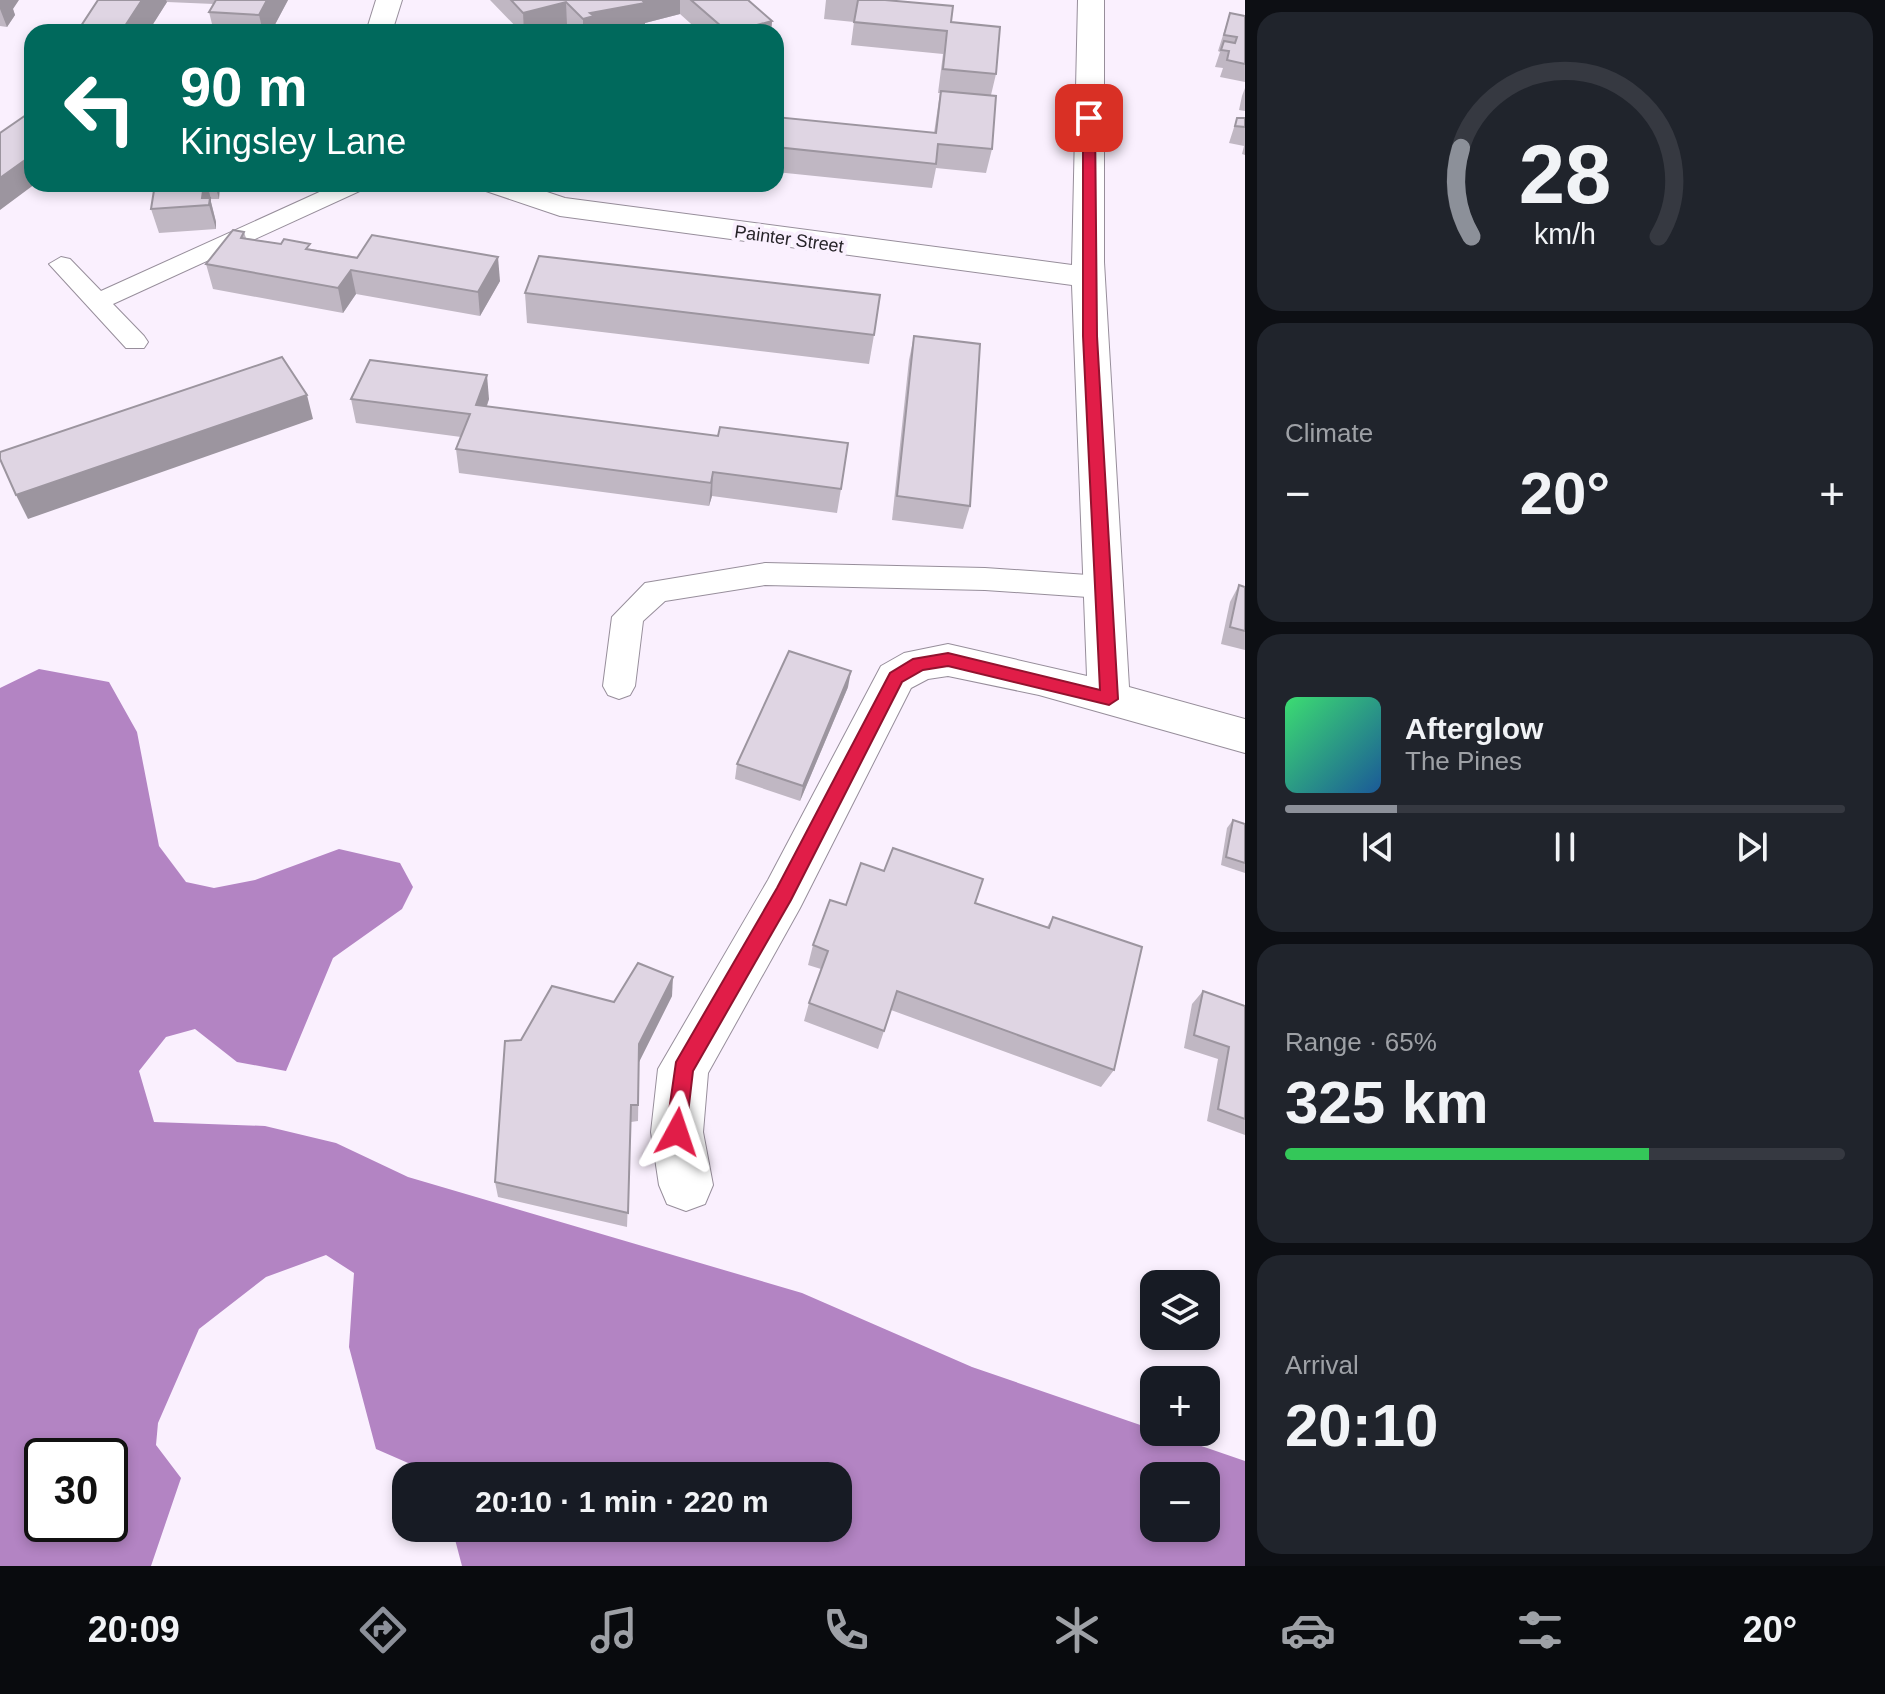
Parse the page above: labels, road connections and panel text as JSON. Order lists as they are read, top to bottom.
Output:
{
  "streets": {
    "street": ["Painter Street"]
  },
  "page": {
    "turn": ["90 m", "Kingsley Lane"],
    "tile": [
      "Climate",
      ["Range · 65%", "325 km"],
      ["Arrival", "20:10"]
    ],
    "heat": ["−", "20°", "+"],
    "song": ["Afterglow", "The Pines"],
    "map_buttons": ["+", "−"],
    "limit": "30",
    "trip": "20:10 · 1 min · 220 m",
    "tabs": ["20:09", "20°"],
    "gauge": ["28", "km/h"]
  }
}
